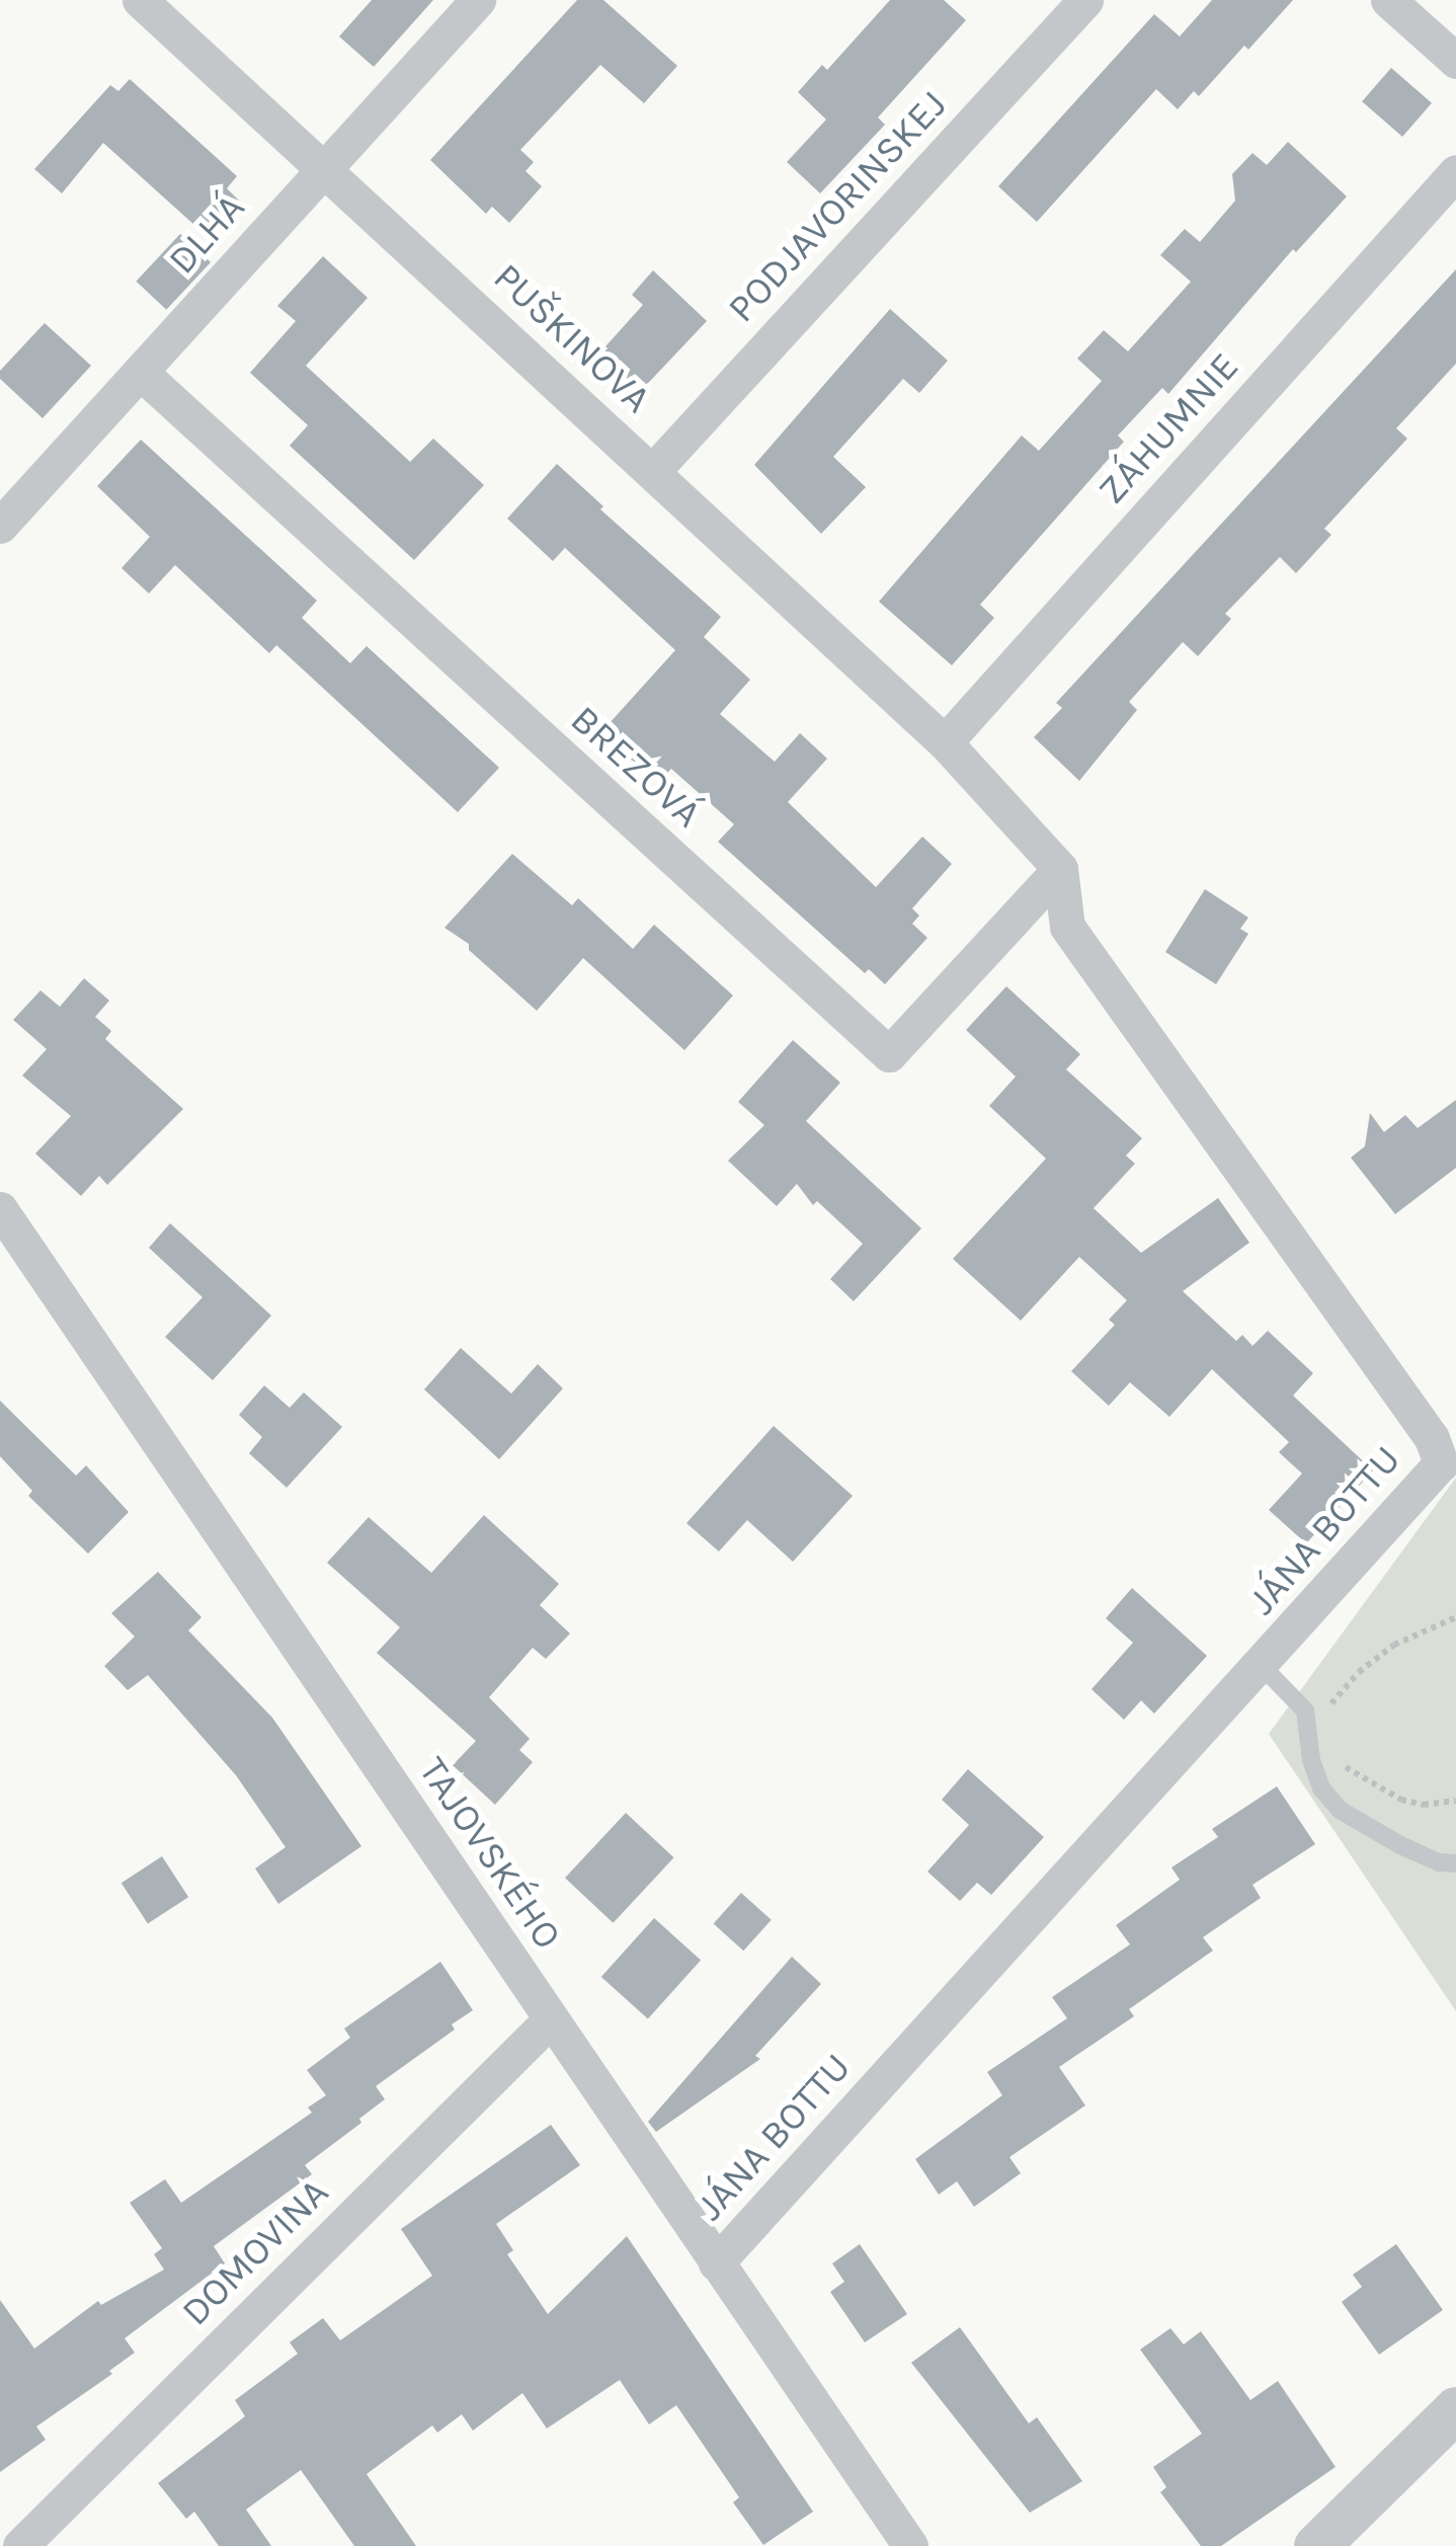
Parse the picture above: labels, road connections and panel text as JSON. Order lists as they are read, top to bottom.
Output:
{
  "streets": {
    "street": [
      "PODJAVORINSKEJ",
      "DLHÁ",
      "PUŠKINOVA",
      "ZÁHUMNIE",
      "BREZOVÁ",
      "JÁNA BOTTU",
      "TAJOVSKÉHO",
      "DOMOVINA"
    ]
  },
  "crossings": [
    ["PODJAVORINSKEJ", "PUŠKINOVA"],
    ["DLHÁ", "PUŠKINOVA"],
    ["DLHÁ", "BREZOVÁ"],
    ["PUŠKINOVA", "ZÁHUMNIE"],
    ["BREZOVÁ", "JÁNA BOTTU"],
    ["JÁNA BOTTU", "TAJOVSKÉHO"],
    ["TAJOVSKÉHO", "DOMOVINA"]
  ]
}
